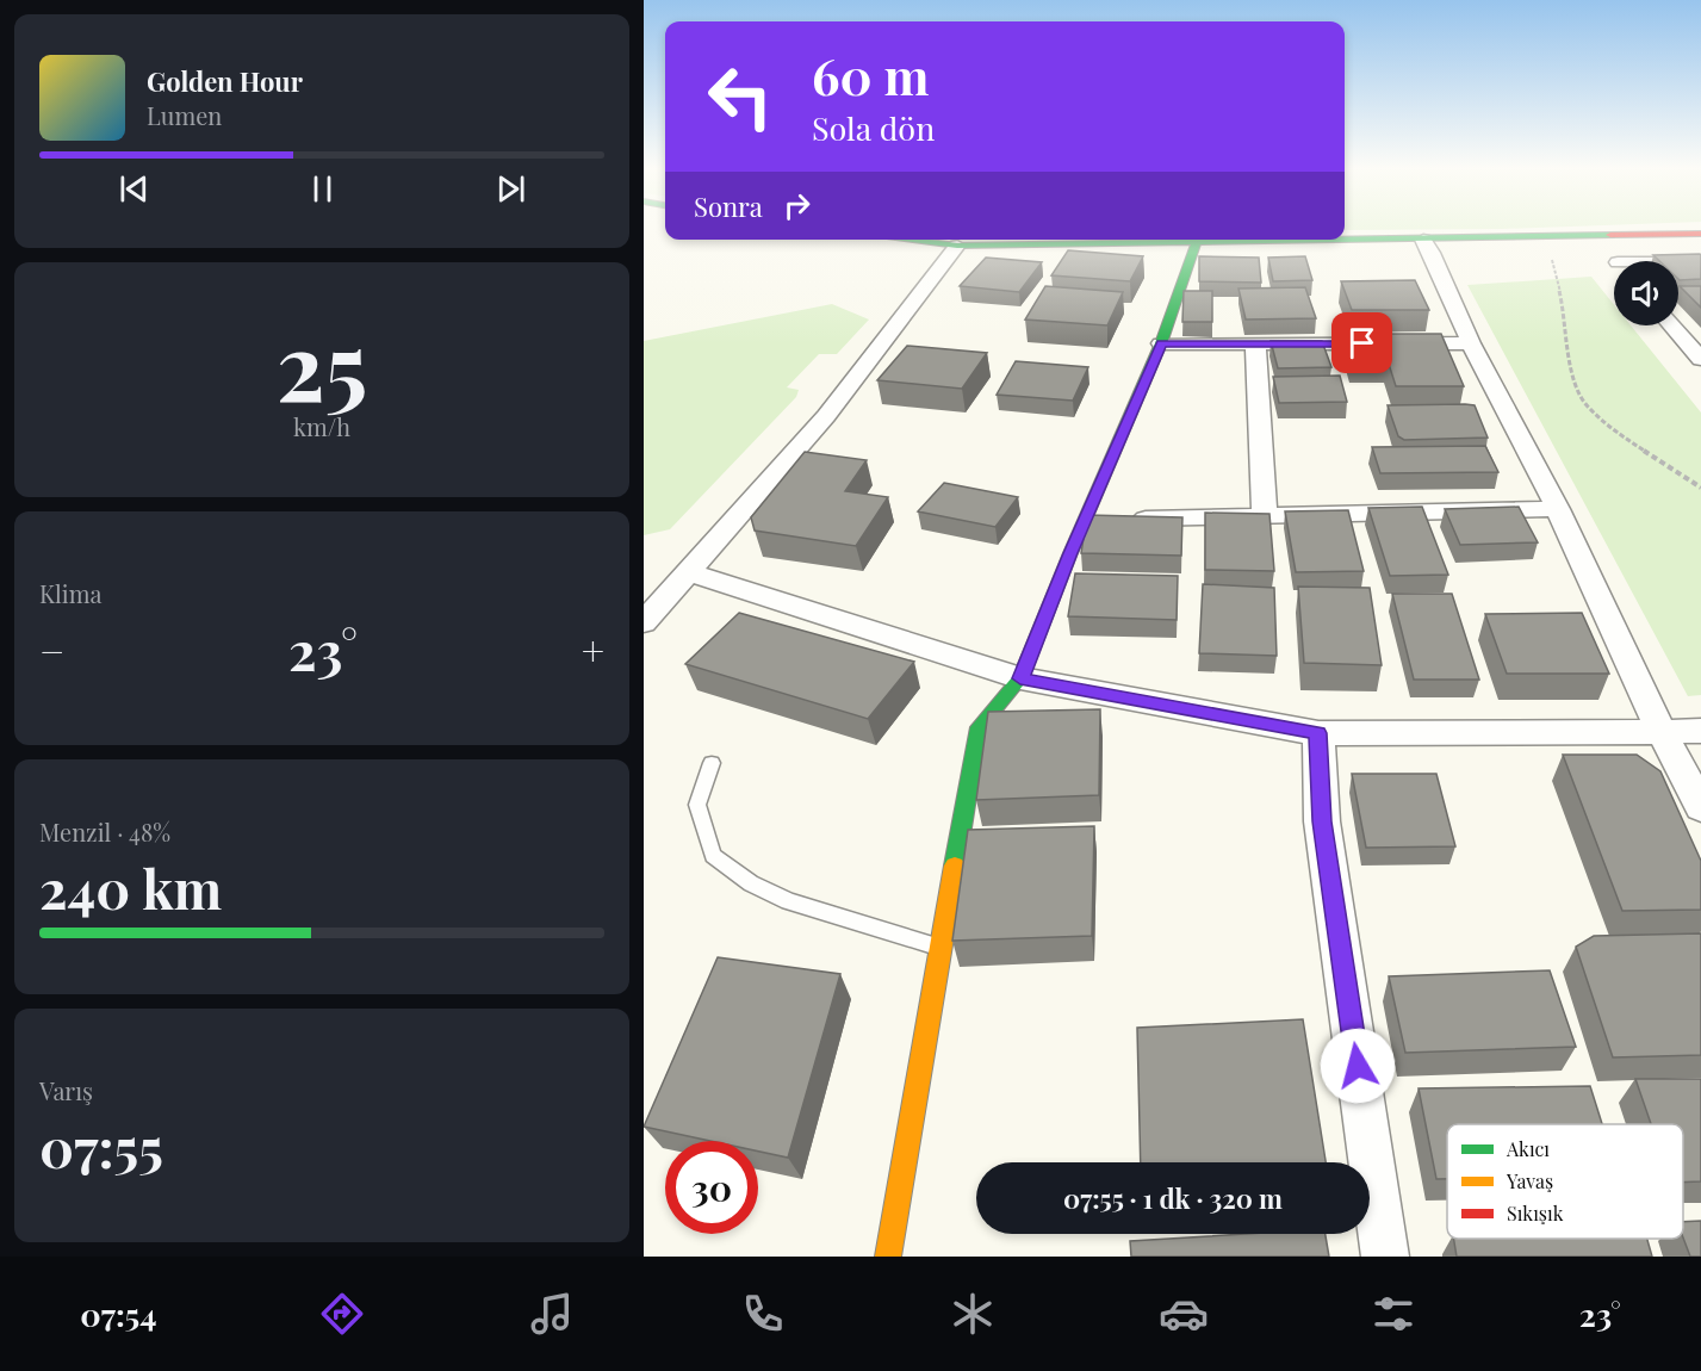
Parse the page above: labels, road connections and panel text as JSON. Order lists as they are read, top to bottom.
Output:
{
  "legend": ["Akıcı", "Yavaş", "Sıkışık"],
  "page": {
    "turn": ["60 m", "Sola dön"],
    "song": ["Golden Hour", "Lumen"],
    "then": "Sonra",
    "tile": [
      ["25", "km/h"],
      "Klima",
      ["Menzil · 48%", "240 km"],
      ["Varış", "07:55"]
    ],
    "heat": ["−", "23°", "+"],
    "limit": "30",
    "trip": "07:55 · 1 dk · 320 m",
    "tabs": ["07:54", "23°"]
  }
}
